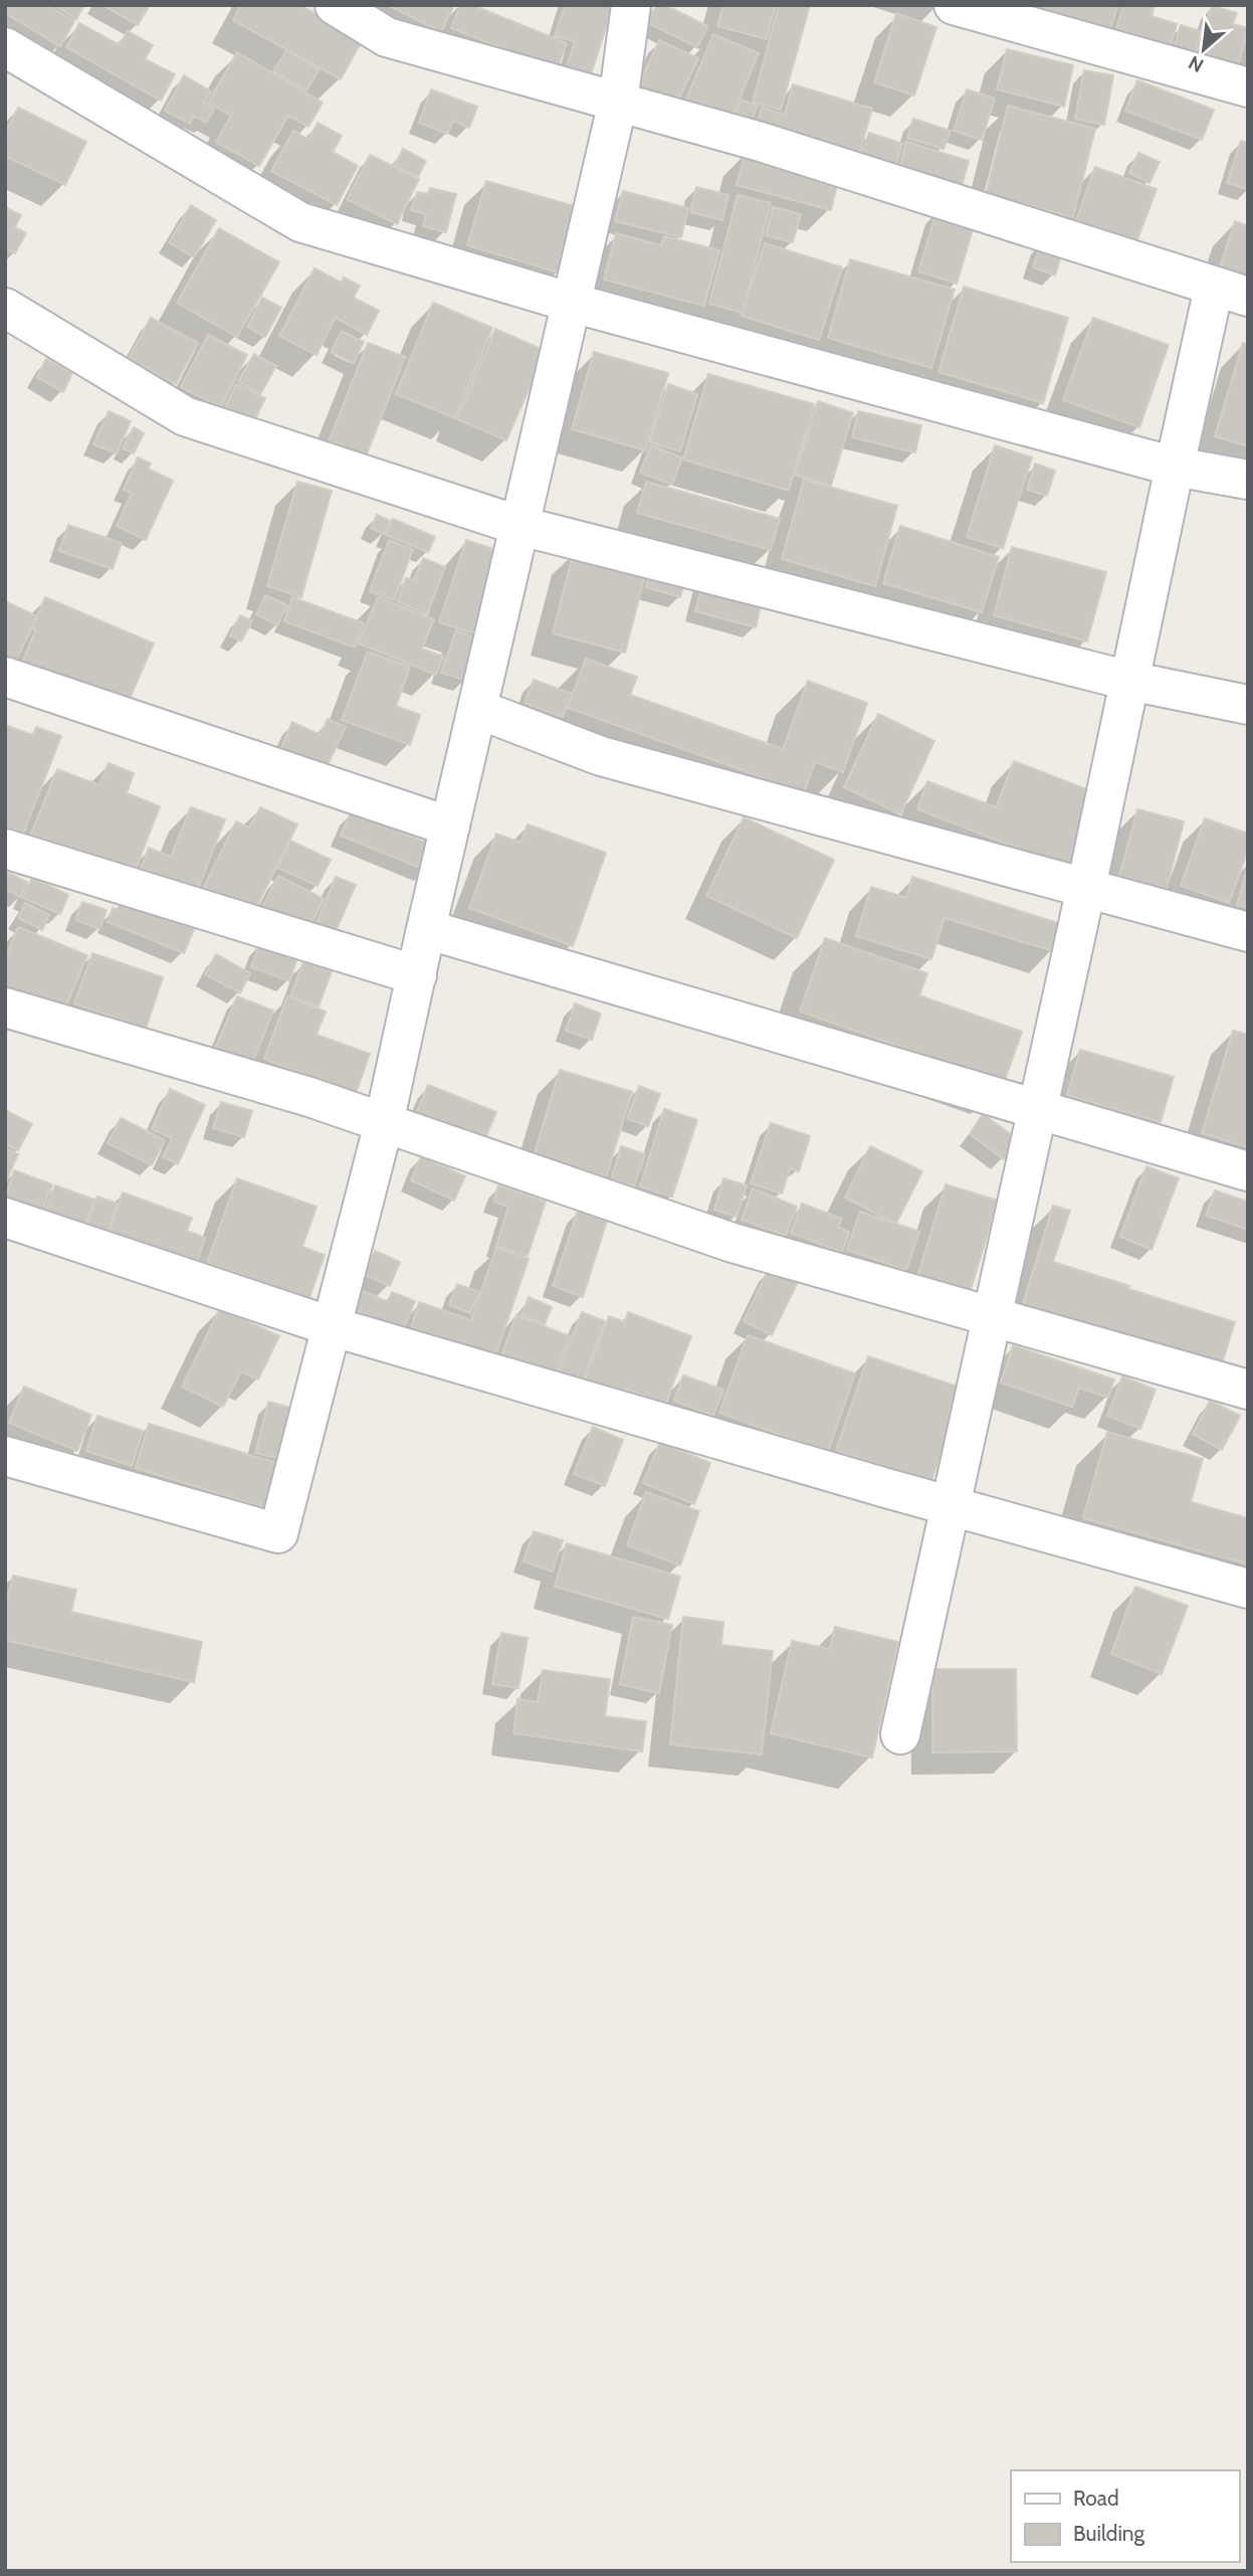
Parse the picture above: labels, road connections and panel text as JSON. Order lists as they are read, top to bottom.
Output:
{
  "legend": ["Road", "Building"],
  "north": "bottom left"
}
